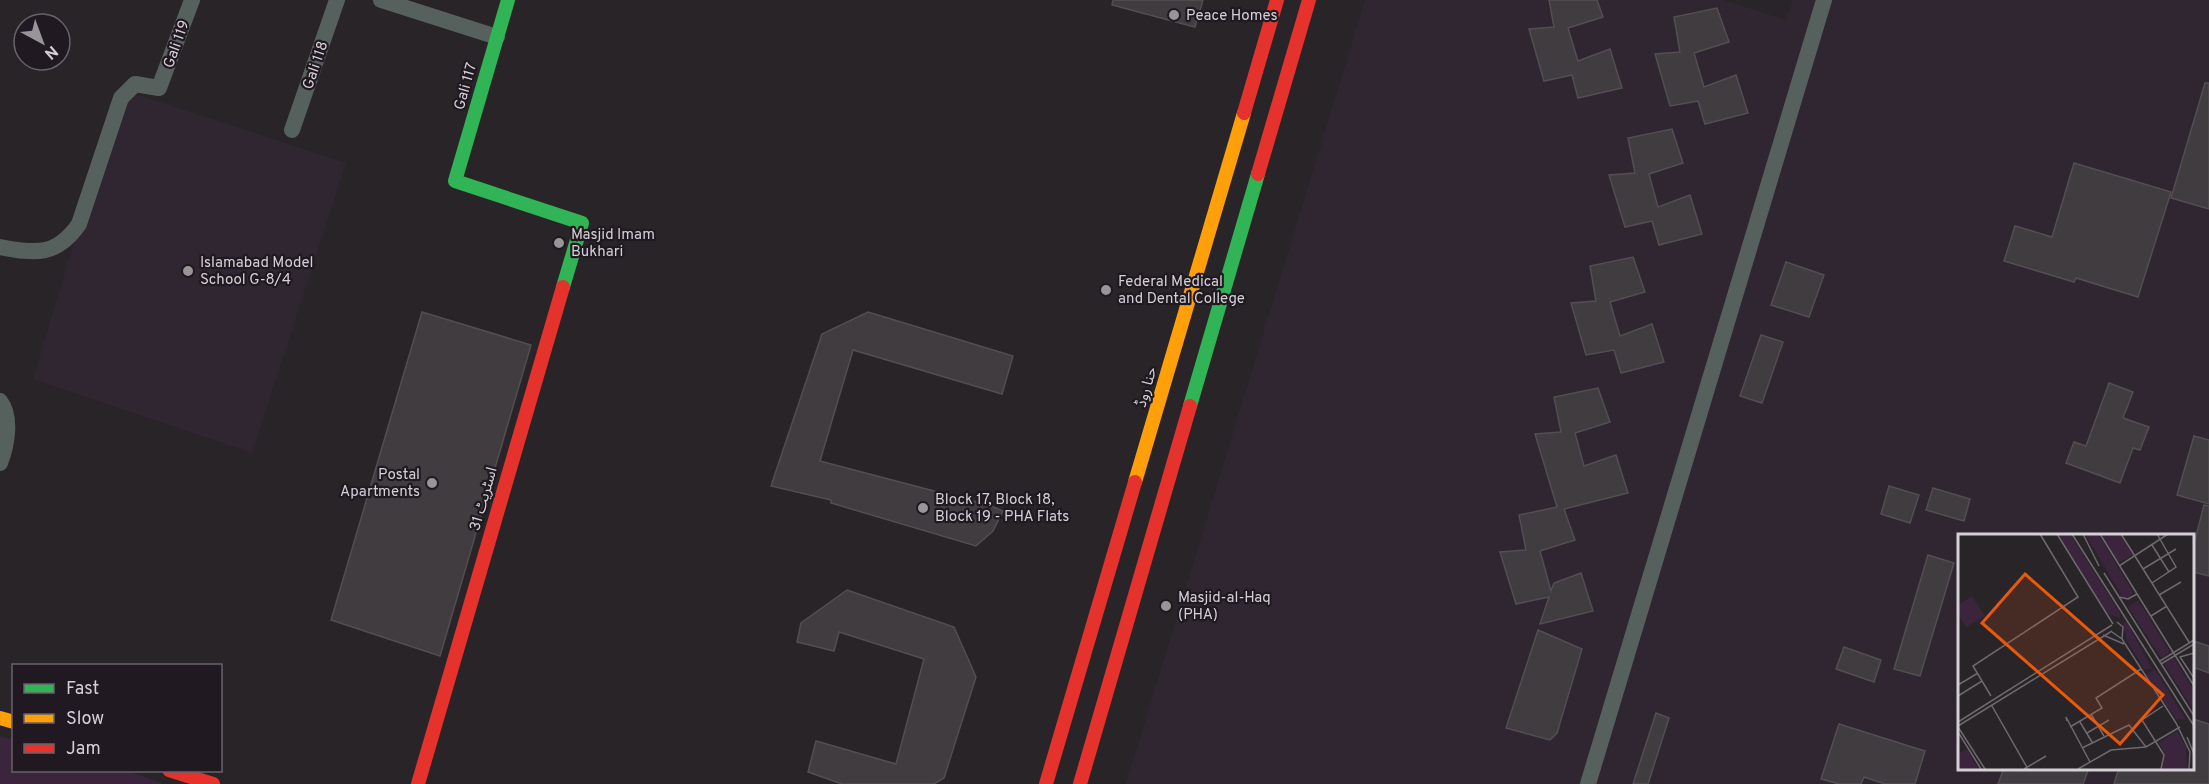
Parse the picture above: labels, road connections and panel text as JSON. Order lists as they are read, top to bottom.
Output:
{
  "streets": {
    "street": [
      "Gali 119",
      "Gali 118",
      "Gali 117",
      "حنا روڈ",
      "اسٹریٹ 31"
    ]
  },
  "crossings": [
    ["Gali 117", "اسٹریٹ 31"]
  ],
  "places": [
    "Peace Homes",
    "Masjid Imam Bukhari",
    "Islamabad Model School G-8/4",
    "Federal Medical and Dental College",
    "Postal Apartments",
    "Block 17, Block 18, Block 19 - PHA Flats",
    "Masjid-al-Haq (PHA)"
  ],
  "legend": ["Fast", "Slow", "Jam"],
  "north": "bottom right"
}
